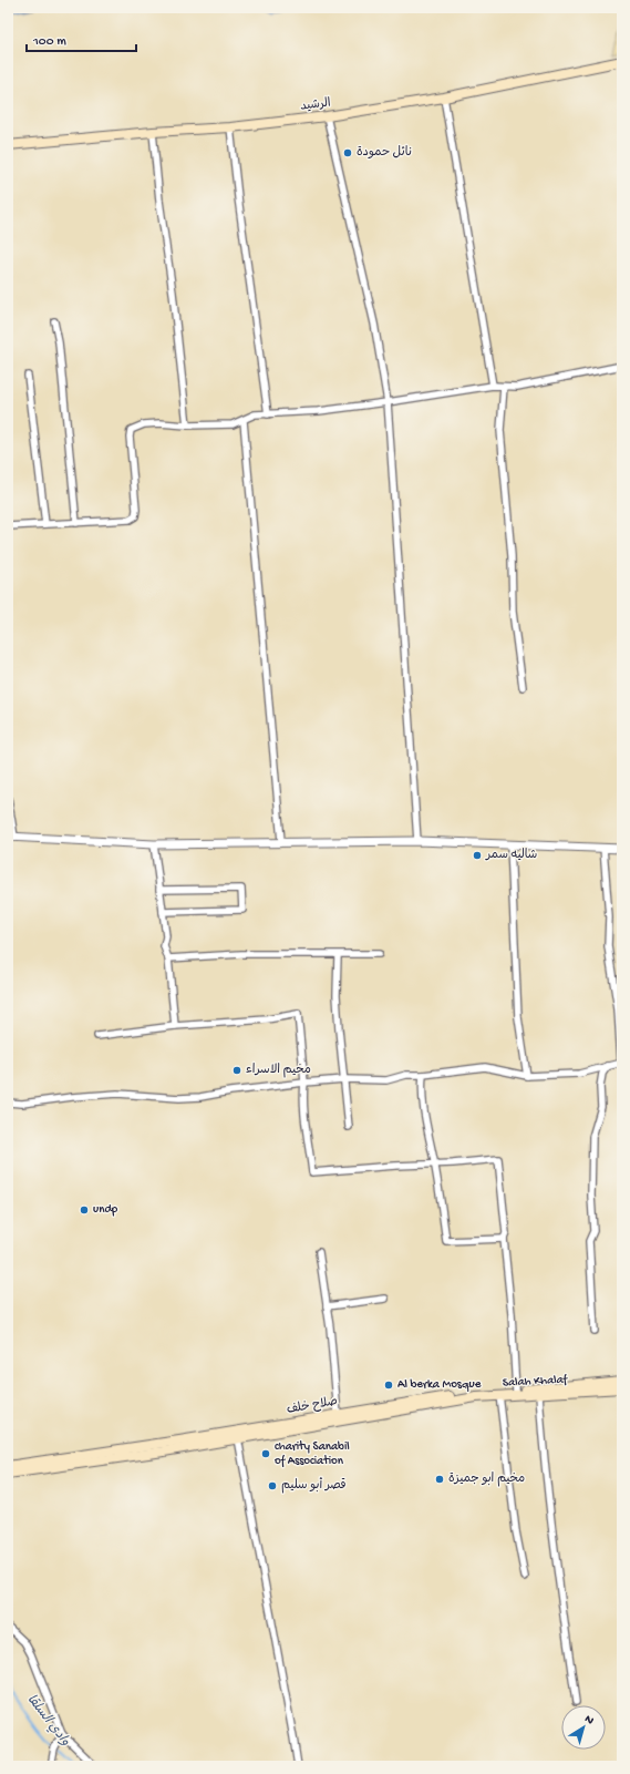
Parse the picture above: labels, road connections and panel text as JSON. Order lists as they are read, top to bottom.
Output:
{
  "streets": {
    "main road": ["الرشيد", "Salah Khalaf", "صلاح خلف"]
  },
  "water": ["وادي السلقا"],
  "places": [
    "نائل حمودة",
    "شاليه سمر",
    "مخيم الاسراء",
    "undp",
    "Al berka Mosque",
    "charity Sanabil of Association",
    "مخيم ابو جميزة",
    "قصر أبو سليم"
  ],
  "scale_bar": "100 m",
  "north": "top right"
}
